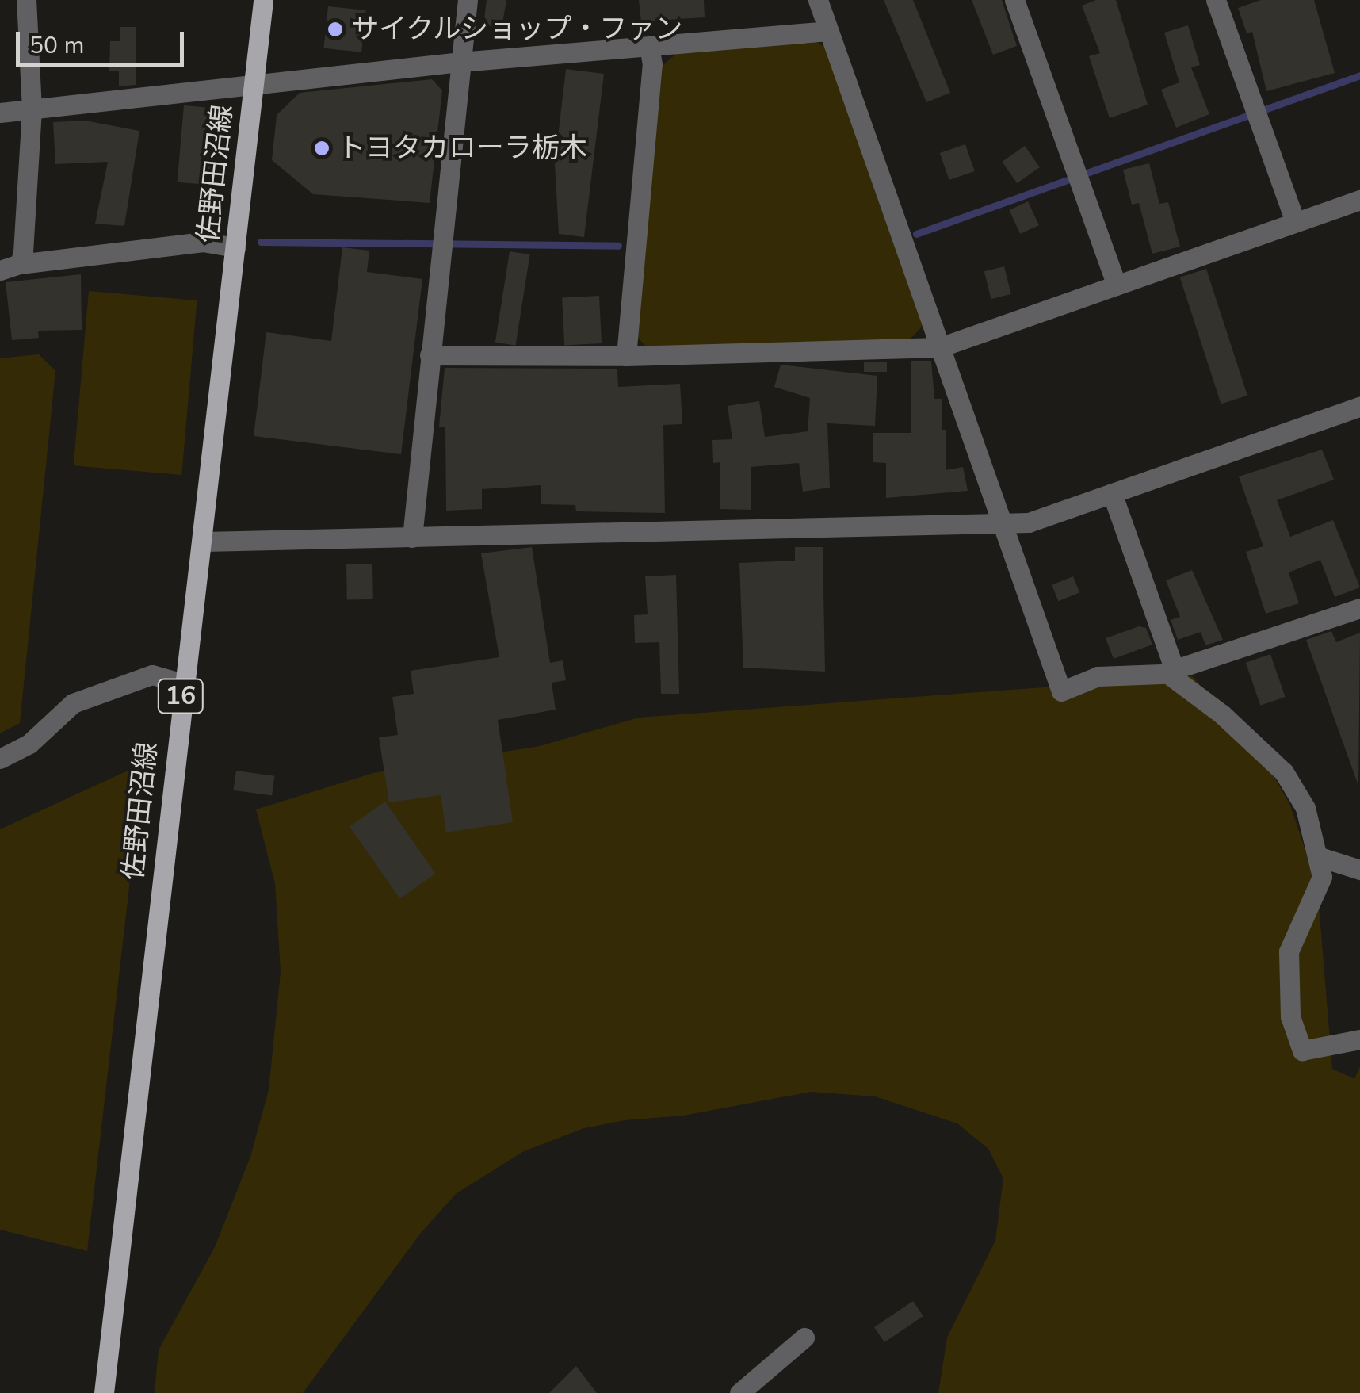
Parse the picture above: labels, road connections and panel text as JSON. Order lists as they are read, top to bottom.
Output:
{
  "streets": {
    "main road": ["佐野田沼線", "16"]
  },
  "places": ["サイクルショップ・ファン", "トヨタカローラ栃木"],
  "scale_bar": "50 m"
}
